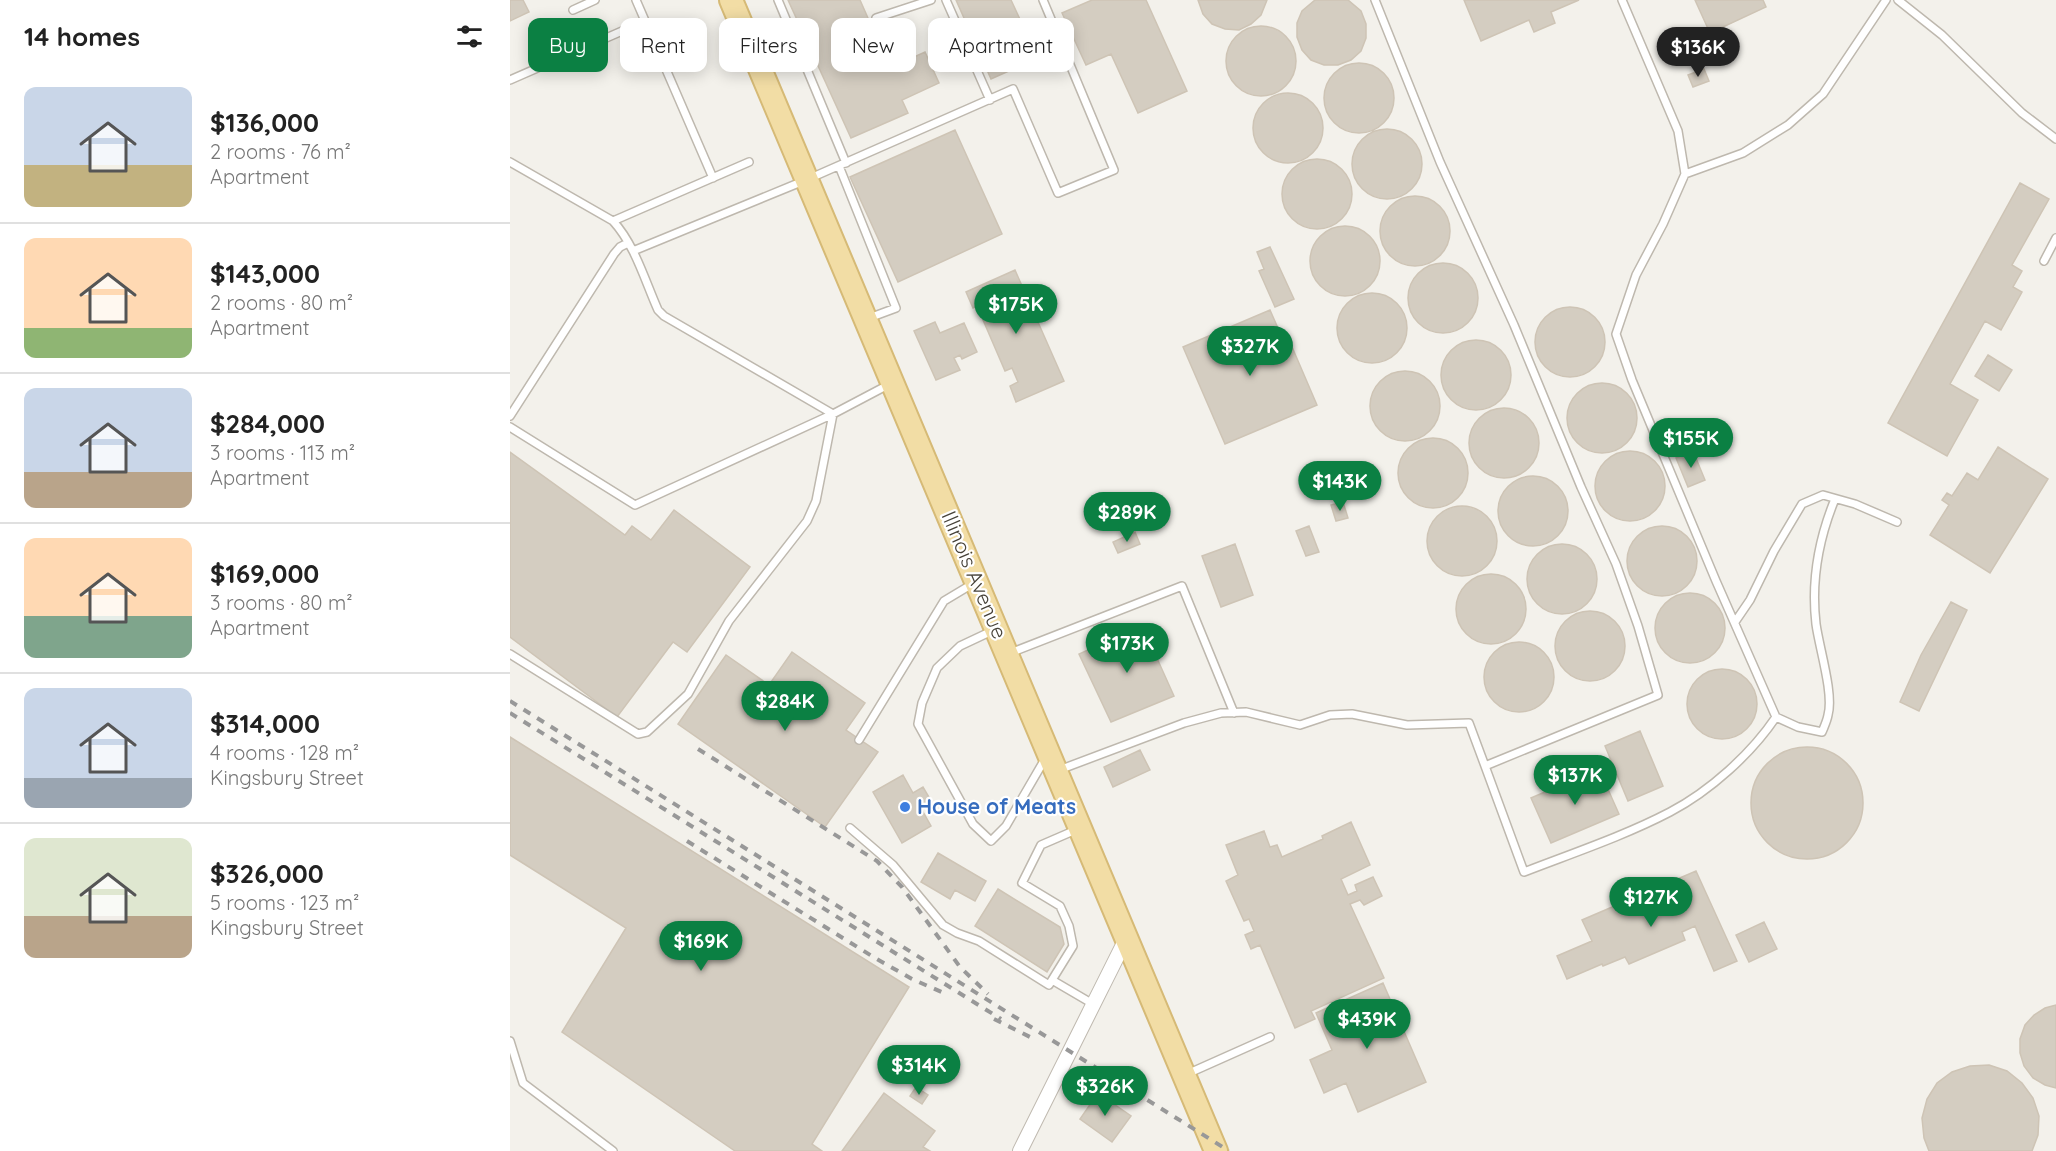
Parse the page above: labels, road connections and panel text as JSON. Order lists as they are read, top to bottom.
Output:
{
  "streets": {
    "main road": ["Illinois Avenue"]
  },
  "places": ["House of Meats"],
  "page": {
    "heading": "14 homes",
    "chip": [
      "Buy",
      "Rent",
      "Filters",
      "New",
      "Apartment"
    ],
    "price": [
      "$136K",
      "$175K",
      "$327K",
      "$155K",
      "$143K",
      "$289K",
      "$173K",
      "$284K",
      "$137K",
      "$127K",
      "$169K",
      "$439K",
      "$314K",
      "$326K"
    ],
    "list": [
      {
        "name": "$136,000",
        "note": "2 rooms · 76 m² · Apartment"
      },
      {
        "name": "$143,000",
        "note": "2 rooms · 80 m² · Apartment"
      },
      {
        "name": "$284,000",
        "note": "3 rooms · 113 m² · Apartment"
      },
      {
        "name": "$169,000",
        "note": "3 rooms · 80 m² · Apartment"
      },
      {
        "name": "$314,000",
        "note": "4 rooms · 128 m² · Kingsbury Street"
      },
      {
        "name": "$326,000",
        "note": "5 rooms · 123 m² · Kingsbury Street"
      }
    ]
  }
}
